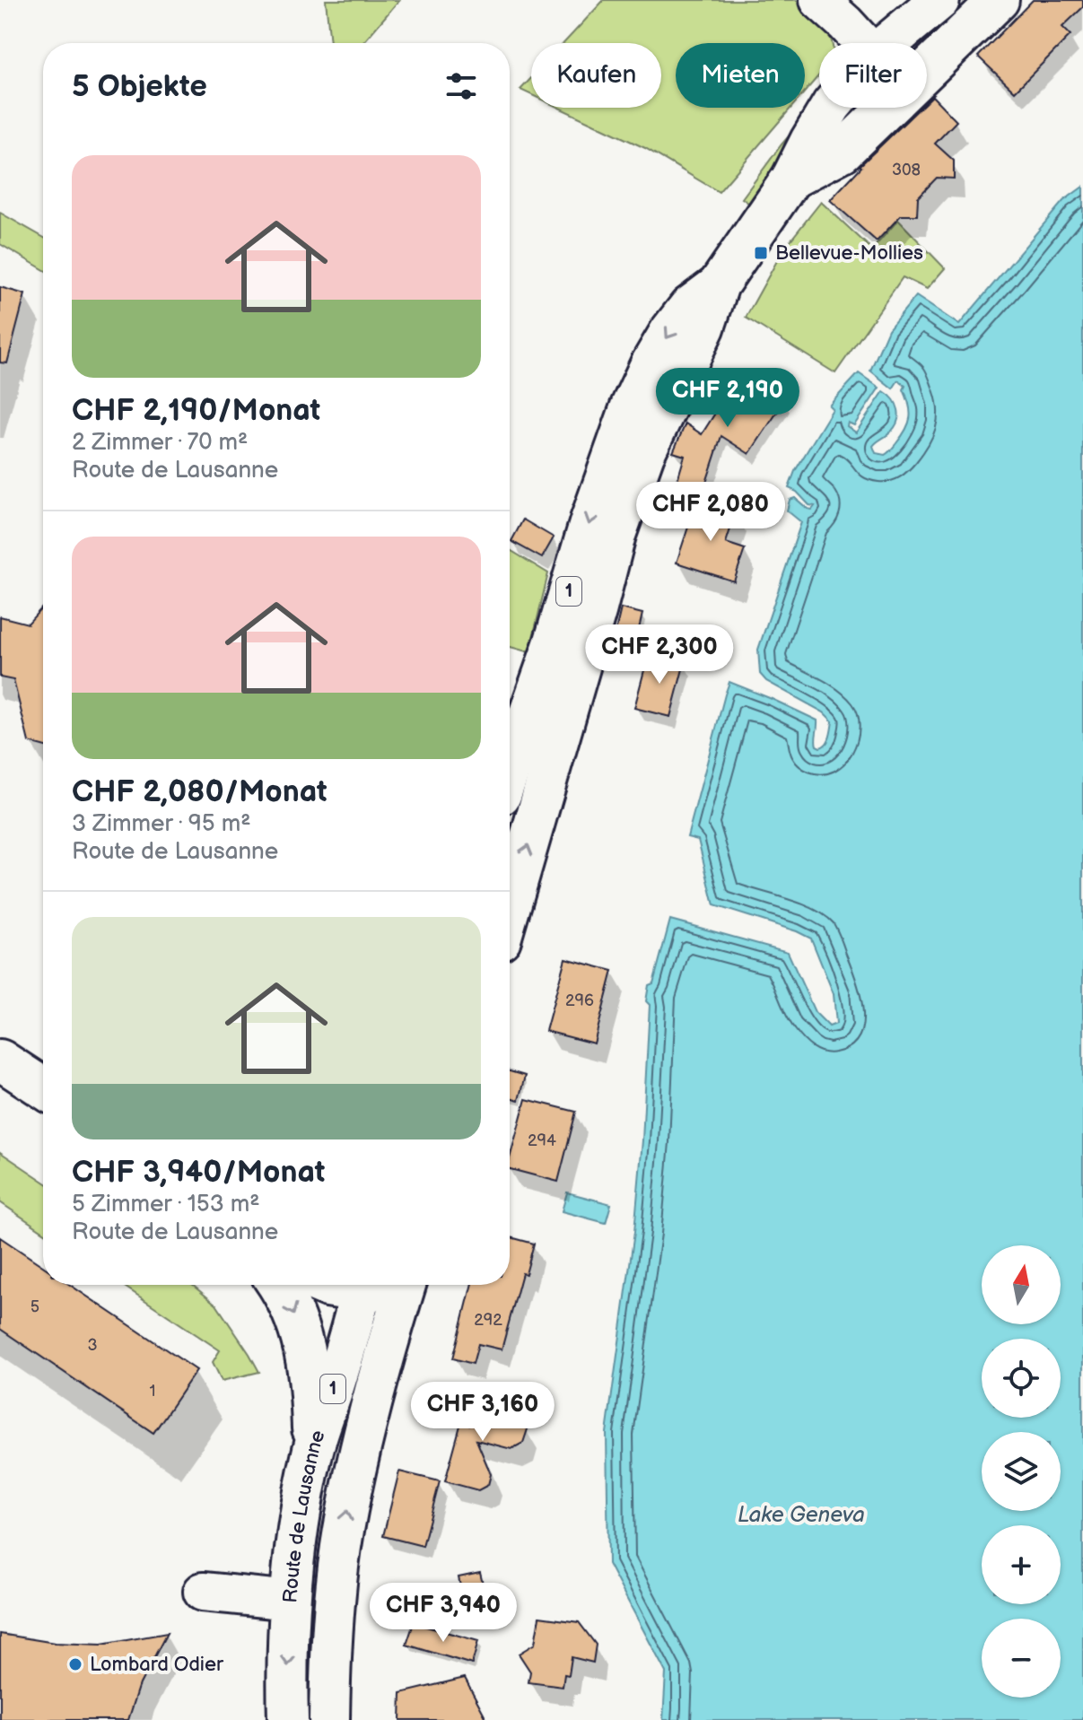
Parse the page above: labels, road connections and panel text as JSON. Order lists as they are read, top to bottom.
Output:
{
  "streets": {
    "main road": ["1", "Route de Lausanne"]
  },
  "water": ["Lake Geneva"],
  "places": {
    "transit": ["Bellevue-Mollies"],
    "other": ["Lombard Odier"]
  },
  "house_numbers": [
    "308",
    "296",
    "294",
    "5",
    "292",
    "3",
    "1"
  ],
  "north": "top",
  "page": {
    "chip": ["Kaufen", "Mieten", "Filter"],
    "heading": "5 Objekte",
    "list": [
      {
        "name": "CHF 2,190/Monat",
        "note": "2 Zimmer · 70 m² · Route de Lausanne"
      },
      {
        "name": "CHF 2,080/Monat",
        "note": "3 Zimmer · 95 m² · Route de Lausanne"
      },
      {
        "name": "CHF 3,940/Monat",
        "note": "5 Zimmer · 153 m² · Route de Lausanne"
      }
    ],
    "price": [
      "CHF 2,190",
      "CHF 2,080",
      "CHF 2,300",
      "CHF 3,160",
      "CHF 3,940"
    ],
    "map_buttons": ["+", "−"]
  }
}
